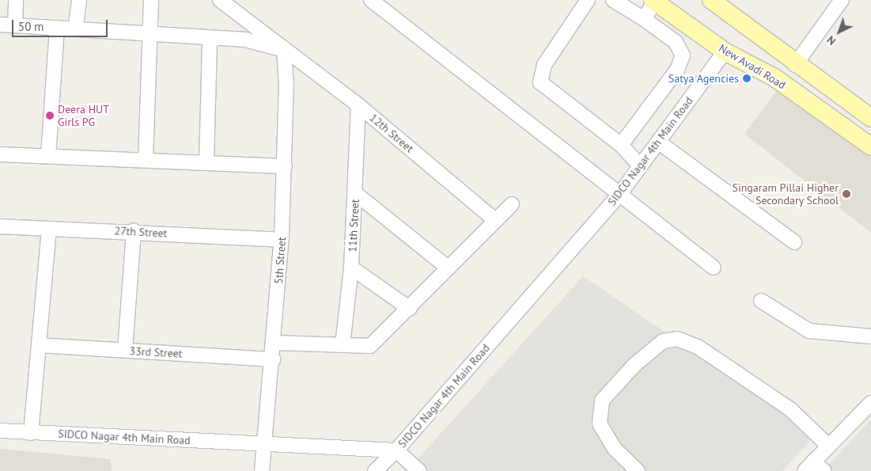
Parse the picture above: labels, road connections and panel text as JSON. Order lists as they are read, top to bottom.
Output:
{
  "streets": {
    "main road": ["New Avadi Road"],
    "street": [
      "12th Street",
      "SIDCO Nagar 4th Main Road",
      "11th Street",
      "27th Street",
      "5th Street",
      "33rd Street"
    ]
  },
  "crossings": [
    ["New Avadi Road", "SIDCO Nagar 4th Main Road"],
    ["12th Street", "11th Street"],
    ["12th Street", "5th Street"],
    ["SIDCO Nagar 4th Main Road", "5th Street"],
    ["27th Street", "5th Street"],
    ["5th Street", "33rd Street"]
  ],
  "places": ["Satya Agencies", "Deera HUT Girls PG", "Singaram Pillai Higher Secondary School"],
  "scale_bar": "50 m",
  "north": "bottom left"
}
